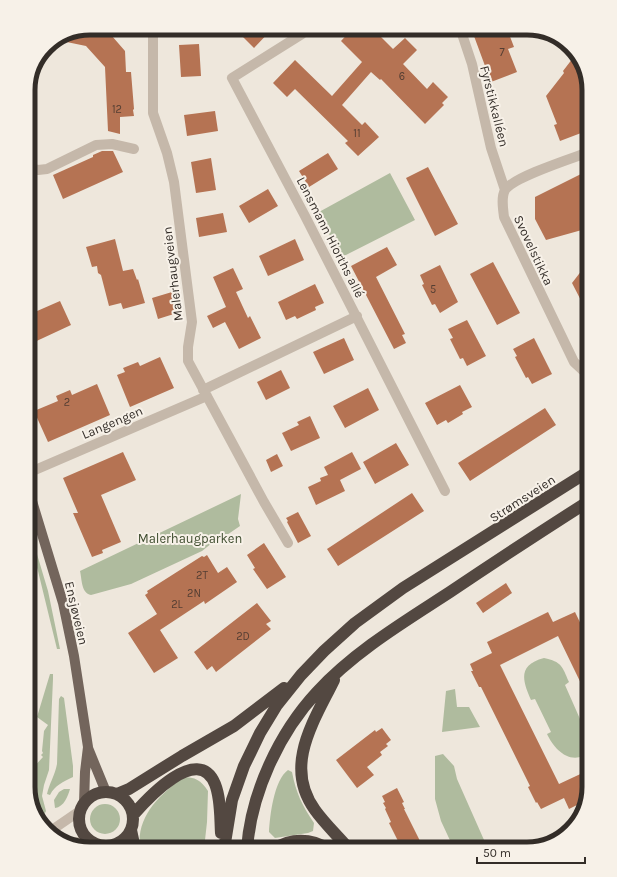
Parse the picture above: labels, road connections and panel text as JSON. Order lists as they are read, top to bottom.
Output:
{
  "streets": {
    "highway": ["Strømsveien"],
    "main road": ["Ensjøveien"],
    "street": [
      "Fyrstikkalléen",
      "Lensmann Hiorths allé",
      "Svovelstikka",
      "Malerhaugveien",
      "Langengen"
    ]
  },
  "crossings": [
    ["Fyrstikkalléen", "Svovelstikka"],
    ["Lensmann Hiorths allé", "Langengen"],
    ["Malerhaugveien", "Langengen"]
  ],
  "parks": ["Malerhaugparken"],
  "house_numbers": [
    "7",
    "6",
    "12",
    "11",
    "5",
    "2",
    "2T",
    "2N",
    "2L",
    "2D"
  ],
  "scale_bar": "50 m"
}
